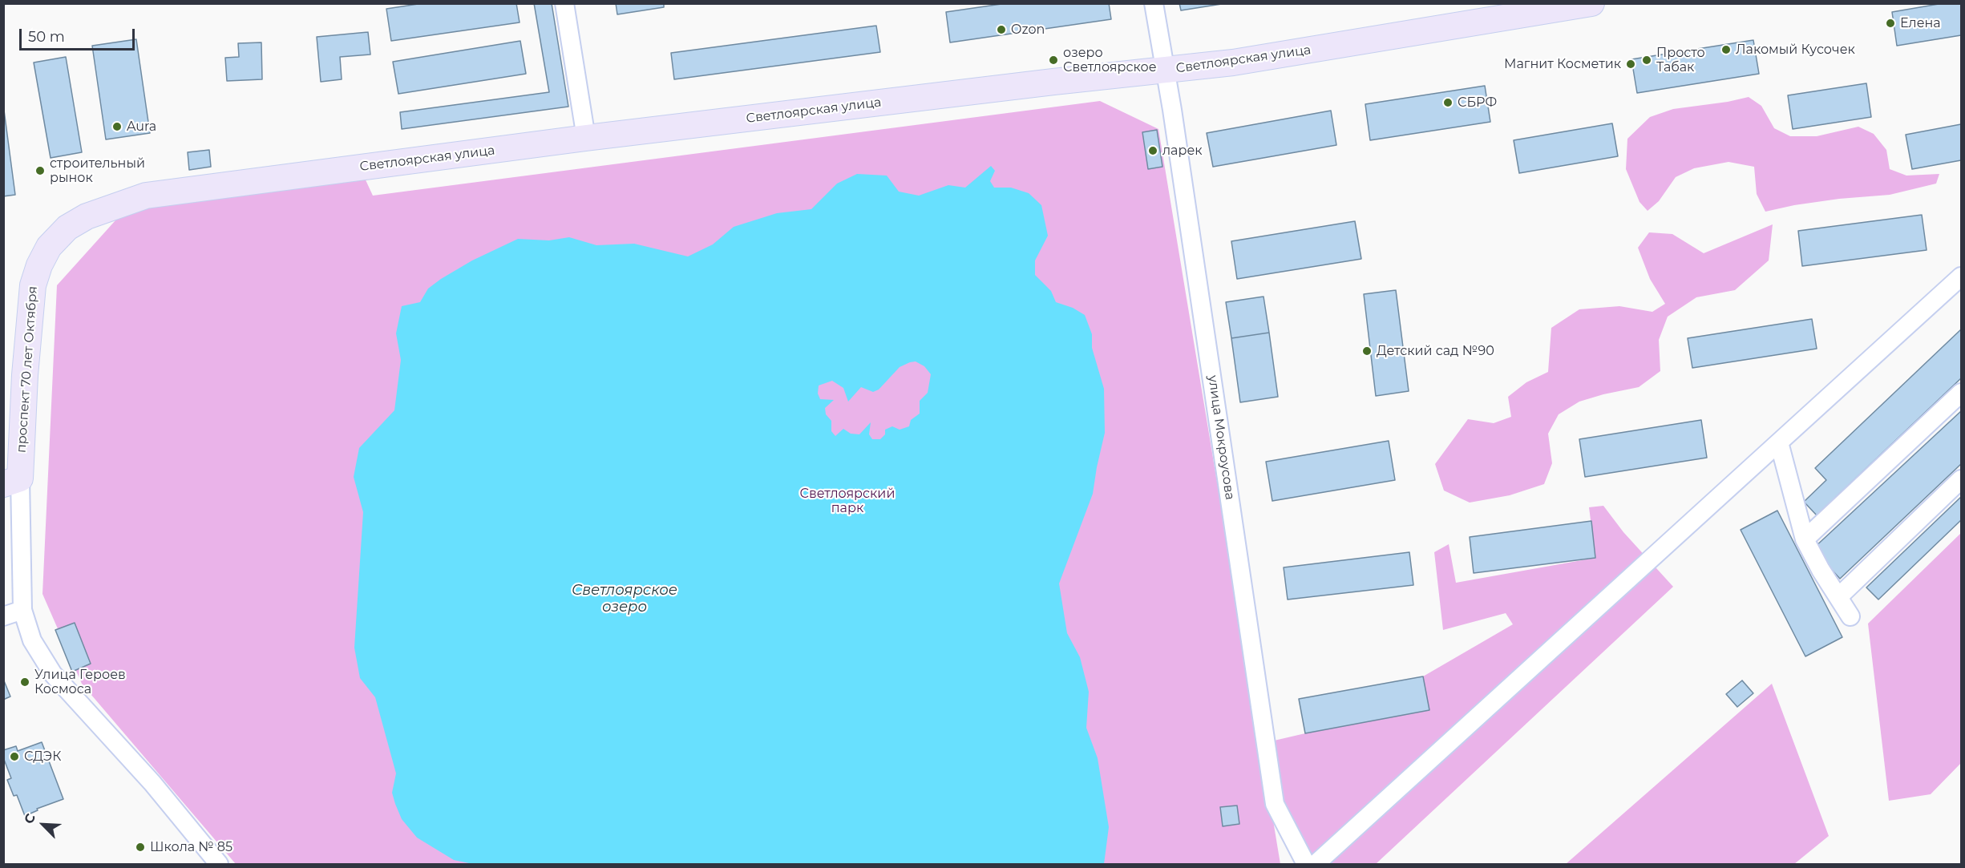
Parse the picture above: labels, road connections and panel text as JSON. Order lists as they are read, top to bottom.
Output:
{
  "streets": {
    "main road": ["Светлоярская улица", "проспект 70 лет Октября"],
    "street": ["улица Мокроусова"]
  },
  "crossings": [
    ["Светлоярская улица", "проспект 70 лет Октября"],
    ["Светлоярская улица", "улица Мокроусова"]
  ],
  "water": ["Светлоярское озеро"],
  "parks": ["Светлоярский парк"],
  "places": [
    "Елена",
    "Ozon",
    "Лакомый Кусочек",
    "озеро Светлоярское",
    "Просто Табак",
    "Магнит Косметик",
    "СБРФ",
    "Aura",
    "ларек",
    "строительный рынок",
    "Детский сад №90",
    "Улица Героев Космоса",
    "СДЭК",
    "Школа № 85"
  ],
  "scale_bar": "50 m",
  "north": "top left"
}
